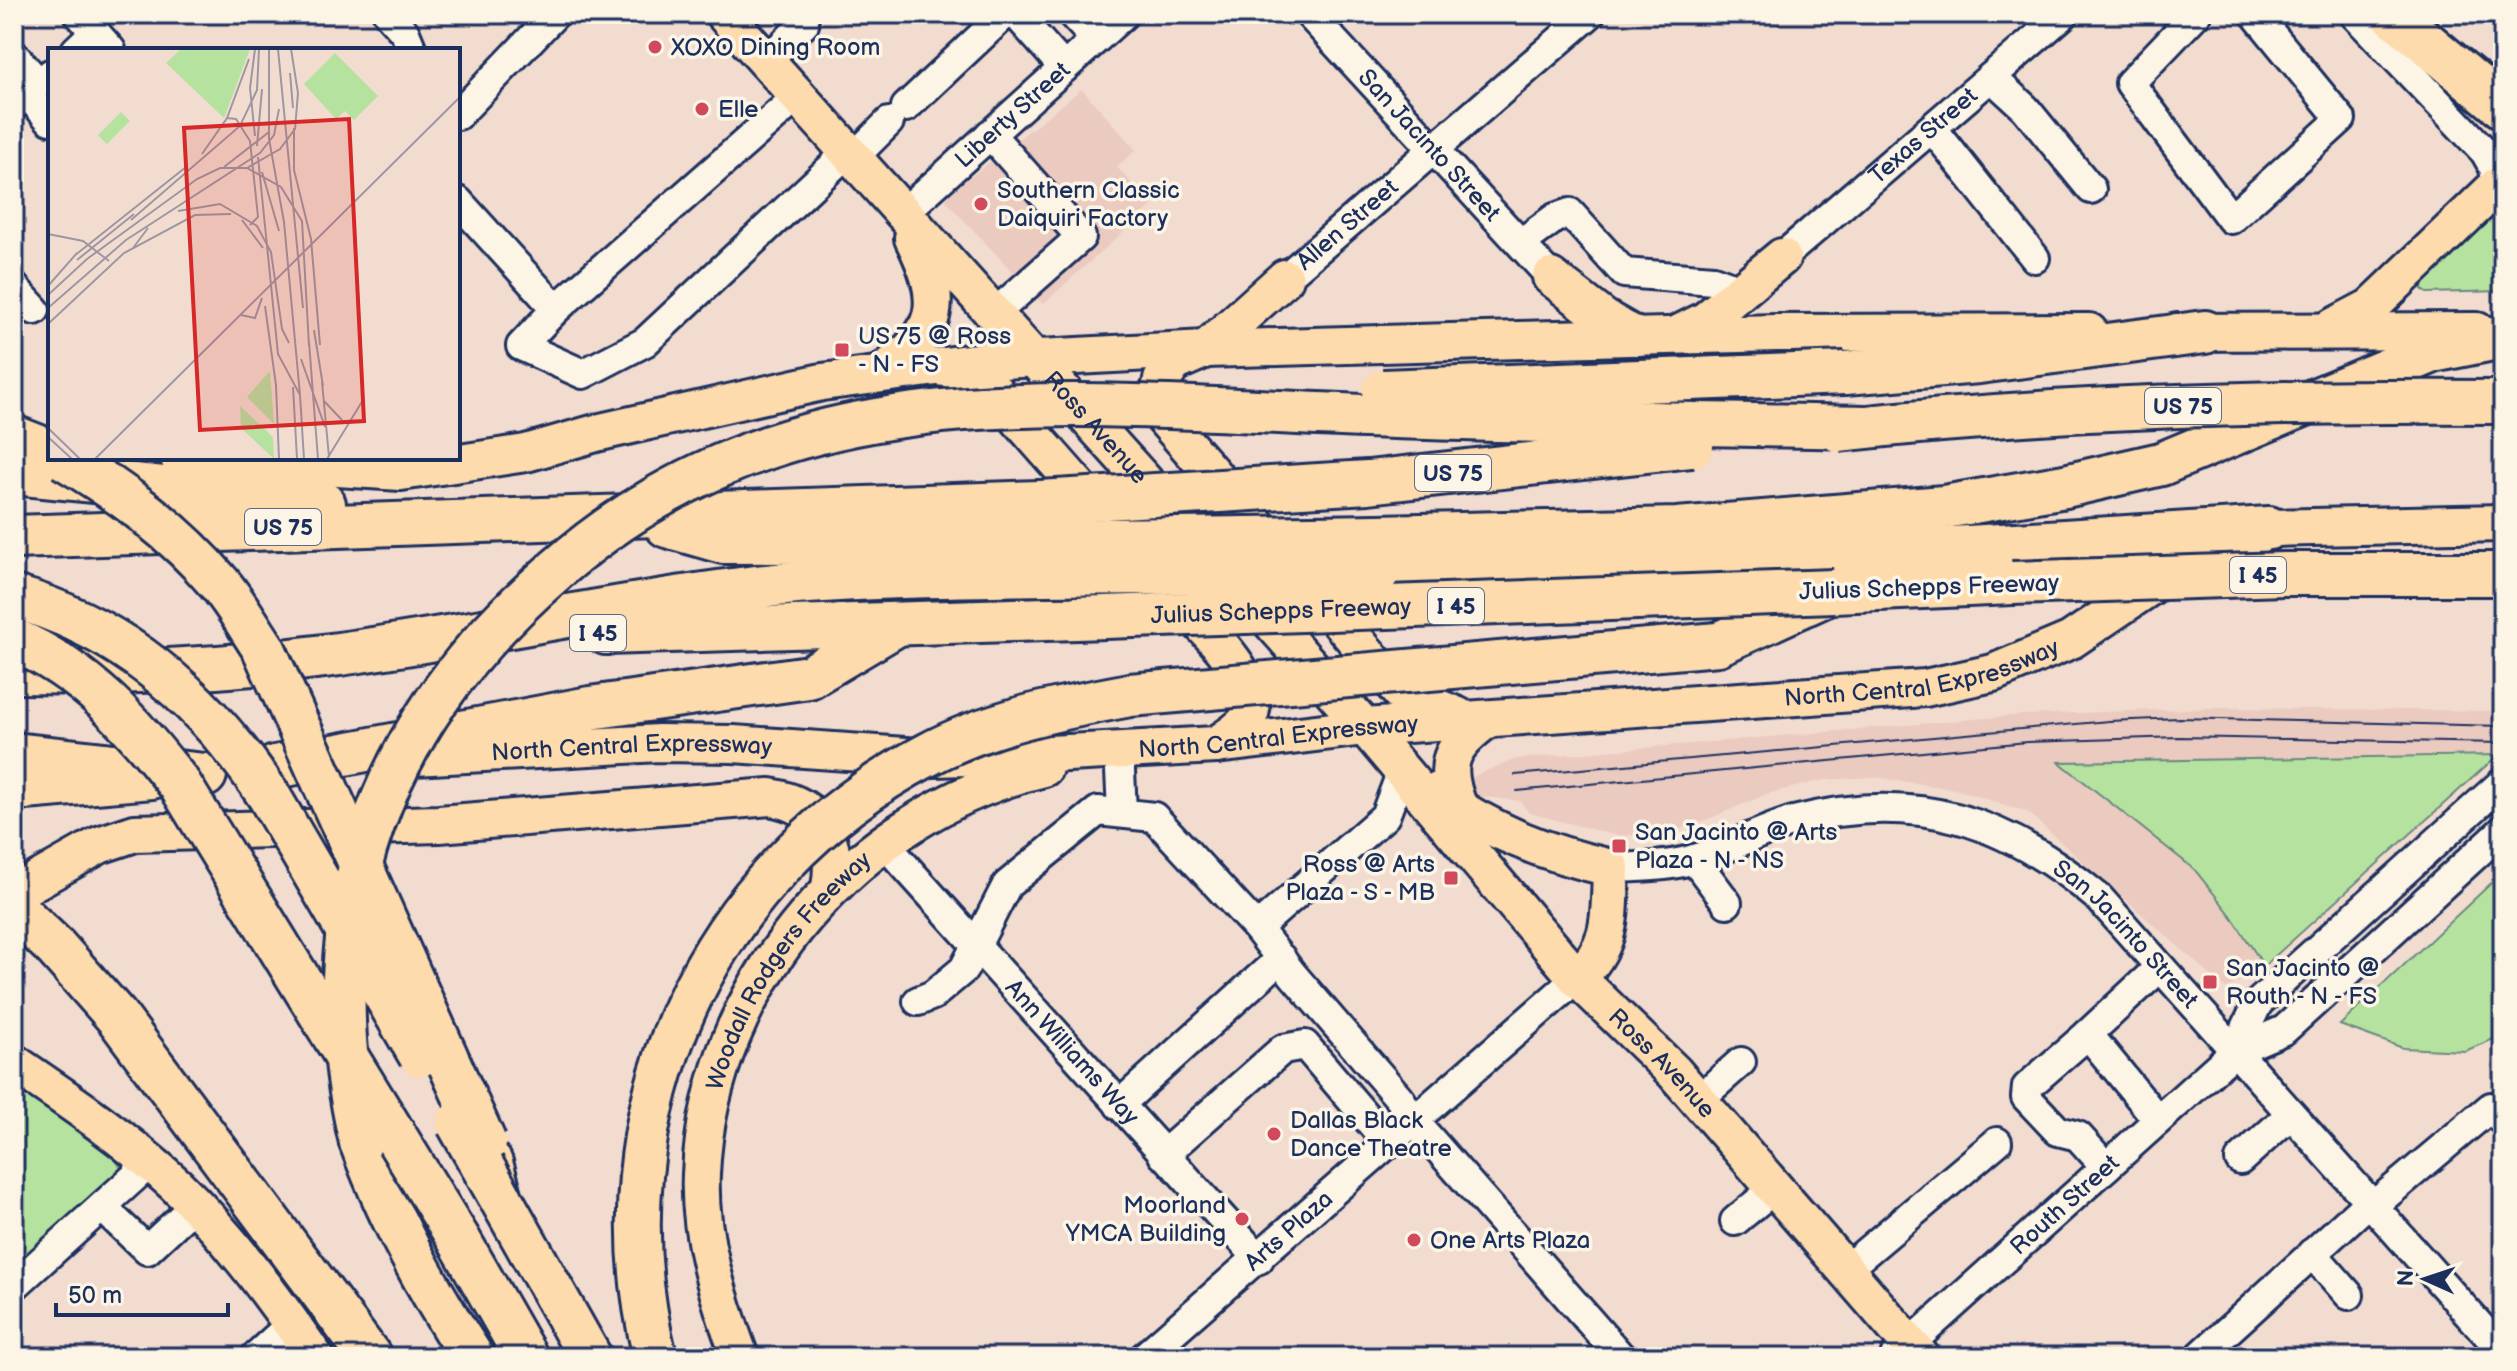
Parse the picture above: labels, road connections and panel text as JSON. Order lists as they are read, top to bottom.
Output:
{
  "streets": {
    "highway": ["US 75", "I 45", "Julius Schepps Freeway"],
    "main road": ["Ross Avenue", "North Central Expressway", "Woodall Rodgers Freeway"],
    "street": [
      "Liberty Street",
      "Texas Street",
      "San Jacinto Street",
      "Allen Street",
      "Ann Williams Way",
      "Routh Street",
      "Arts Plaza"
    ]
  },
  "crossings": [
    ["Liberty Street", "Ross Avenue"],
    ["San Jacinto Street", "Allen Street"],
    ["San Jacinto Street", "Ross Avenue"],
    ["San Jacinto Street", "Routh Street"],
    ["Ross Avenue", "North Central Expressway"],
    ["Ross Avenue", "Routh Street"],
    ["Ross Avenue", "Arts Plaza"],
    ["North Central Expressway", "Woodall Rodgers Freeway"],
    ["Woodall Rodgers Freeway", "Ann Williams Way"],
    ["Ann Williams Way", "Arts Plaza"]
  ],
  "places": {
    "other": [
      "XOXO Dining Room",
      "Elle",
      "Southern Classic Daiquiri Factory",
      "Dallas Black Dance Theatre",
      "Moorland YMCA Building",
      "One Arts Plaza"
    ],
    "transit": [
      "US 75 @ Ross - N - FS",
      "San Jacinto @ Arts Plaza - N - NS",
      "Ross @ Arts Plaza - S - MB",
      "San Jacinto @ Routh - N - FS"
    ]
  },
  "scale_bar": "50 m",
  "north": "left"
}
